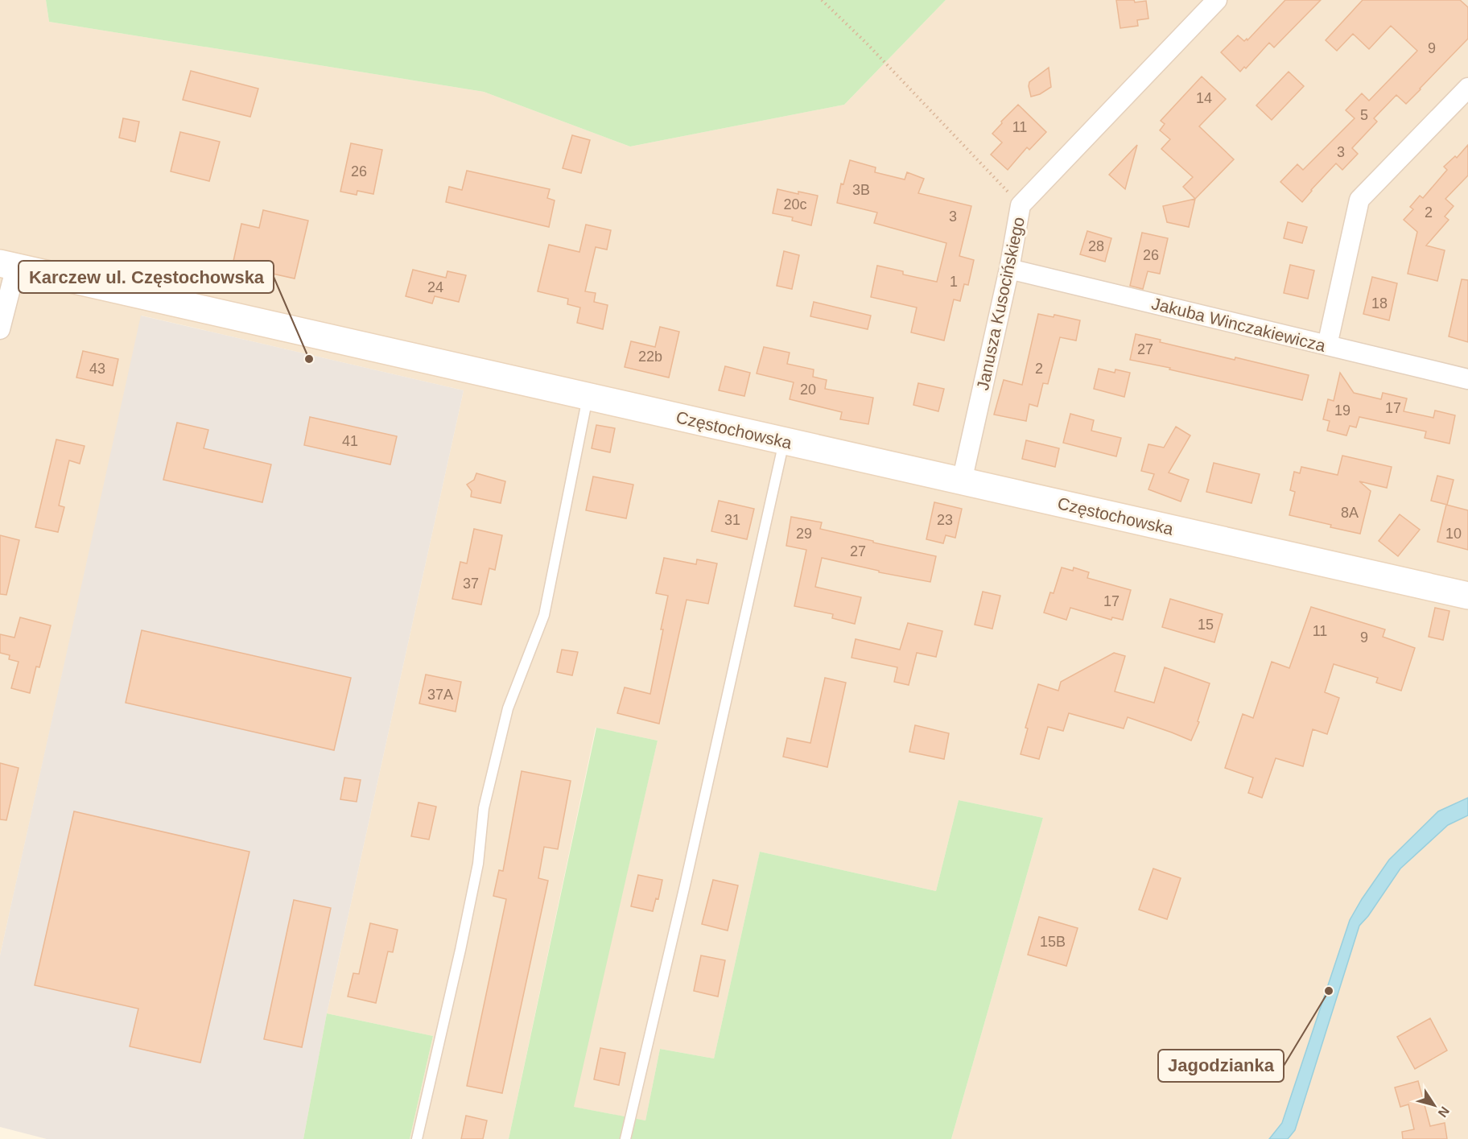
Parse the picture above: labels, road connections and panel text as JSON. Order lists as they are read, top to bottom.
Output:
{
  "streets": {
    "main road": ["Częstochowska"],
    "street": ["Janusza Kusocińskiego", "Jakuba Winczakiewicza"]
  },
  "crossings": [
    ["Janusza Kusocińskiego", "Jakuba Winczakiewicza"],
    ["Janusza Kusocińskiego", "Częstochowska"]
  ],
  "places": ["Karczew ul. Częstochowska", "Jagodzianka"],
  "house_numbers": [
    "9",
    "14",
    "5",
    "11",
    "3",
    "26",
    "3B",
    "20c",
    "2",
    "3",
    "28",
    "26",
    "1",
    "24",
    "18",
    "27",
    "22b",
    "43",
    "2",
    "20",
    "17",
    "19",
    "41",
    "8A",
    "31",
    "23",
    "29",
    "10",
    "27",
    "37",
    "17",
    "15",
    "11",
    "9",
    "37A",
    "15B"
  ],
  "north": "bottom right"
}
